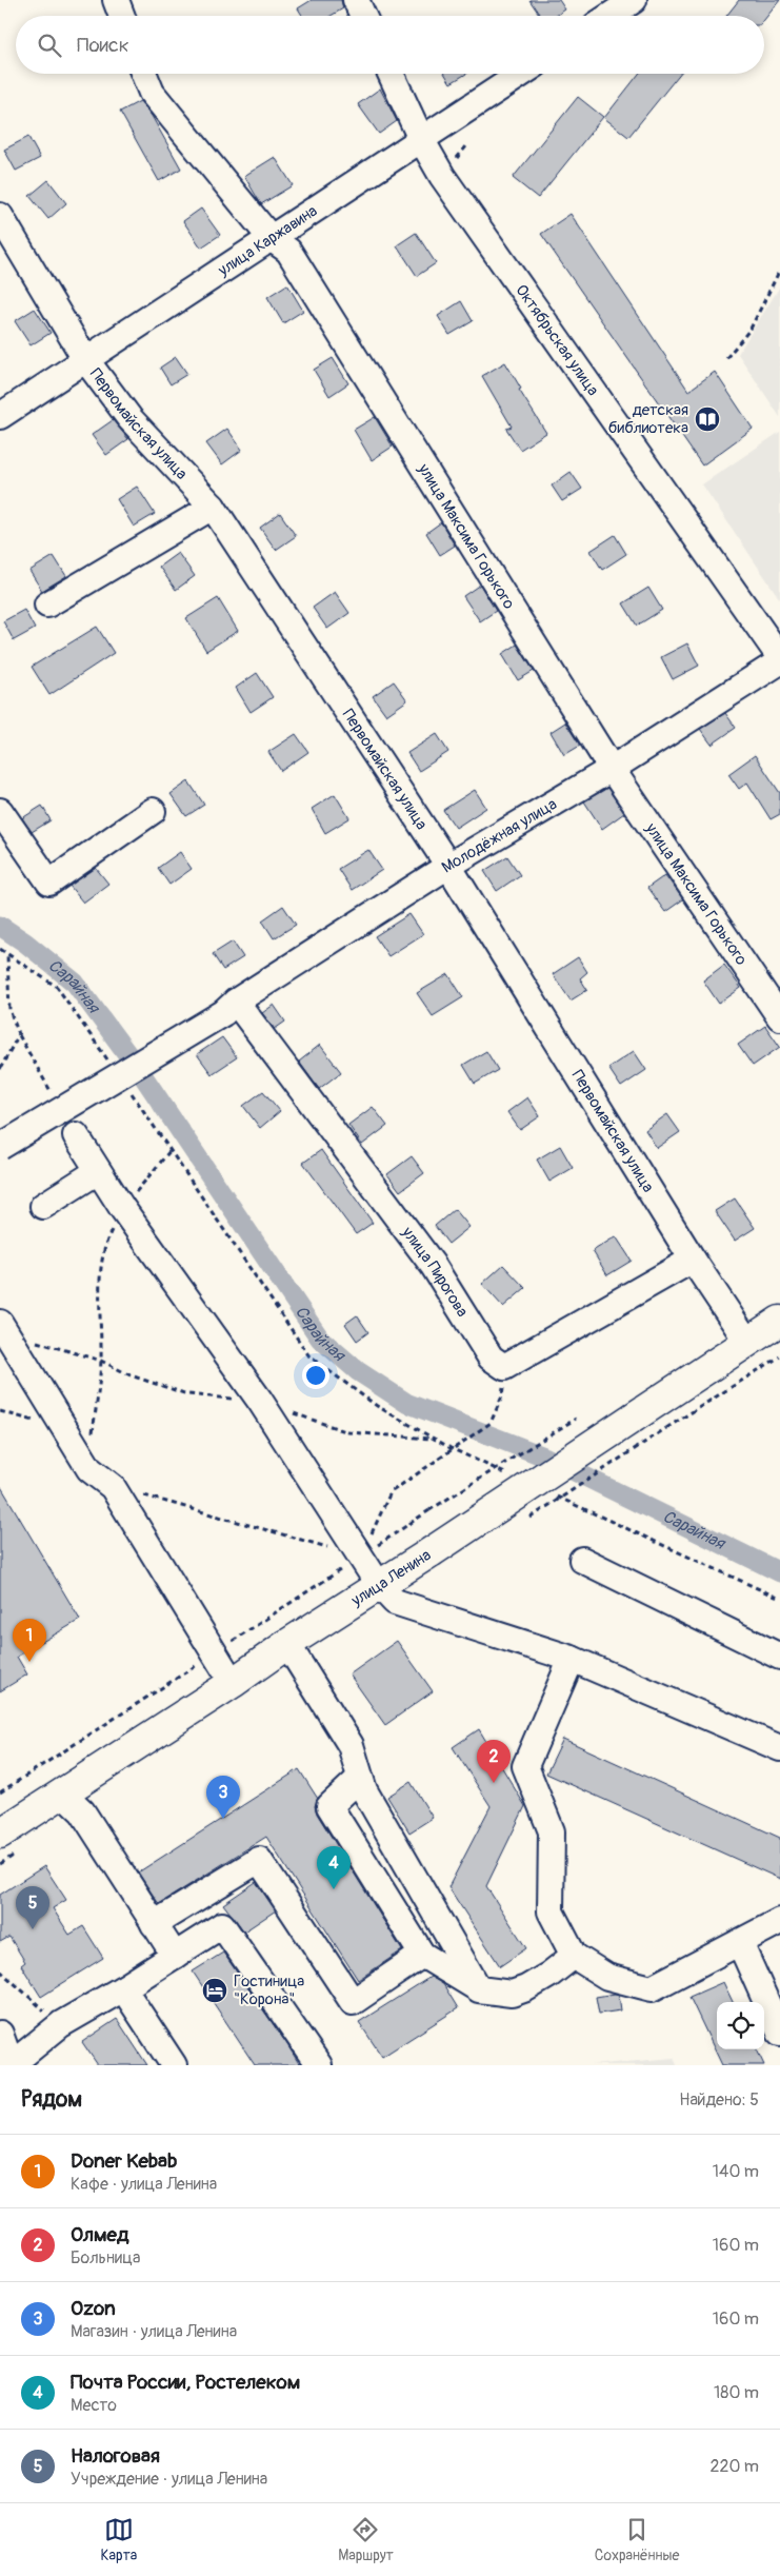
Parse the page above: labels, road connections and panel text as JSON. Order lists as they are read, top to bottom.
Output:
{
  "streets": {
    "main road": ["улица Ленина"],
    "street": [
      "улица Каржавина",
      "Октябрьская улица",
      "Первомайская улица",
      "улица Максима Горького",
      "Молодёжная улица",
      "улица Пирогова"
    ]
  },
  "crossings": [
    ["улица Каржавина", "Октябрьская улица"],
    ["улица Каржавина", "Первомайская улица"],
    ["улица Каржавина", "улица Максима Горького"],
    ["Октябрьская улица", "Молодёжная улица"],
    ["Первомайская улица", "Молодёжная улица"],
    ["Первомайская улица", "улица Ленина"],
    ["улица Максима Горького", "Молодёжная улица"],
    ["Молодёжная улица", "улица Пирогова"]
  ],
  "water": ["Сарайная"],
  "places": {
    "library": ["детская библиотека"],
    "hotel": ["Гостиница \"Корона\""]
  },
  "page": {
    "search": "Поиск",
    "pins": [
      "1",
      "2",
      "3",
      "4",
      "5"
    ],
    "heading": ["Рядом", "Найдено: 5"],
    "list": [
      {
        "mark": "1",
        "name": "Doner Kebab",
        "note": "Кафе · улица Ленина",
        "value": "140 m"
      },
      {
        "mark": "2",
        "name": "Олмед",
        "note": "Больница",
        "value": "160 m"
      },
      {
        "mark": "3",
        "name": "Ozon",
        "note": "Магазин · улица Ленина",
        "value": "160 m"
      },
      {
        "mark": "4",
        "name": "Почта России, Ростелеком",
        "note": "Место",
        "value": "180 m"
      },
      {
        "mark": "5",
        "name": "Налоговая",
        "note": "Учреждение · улица Ленина",
        "value": "220 m"
      }
    ],
    "nav": ["Карта", "Маршрут", "Сохранённые"]
  }
}
